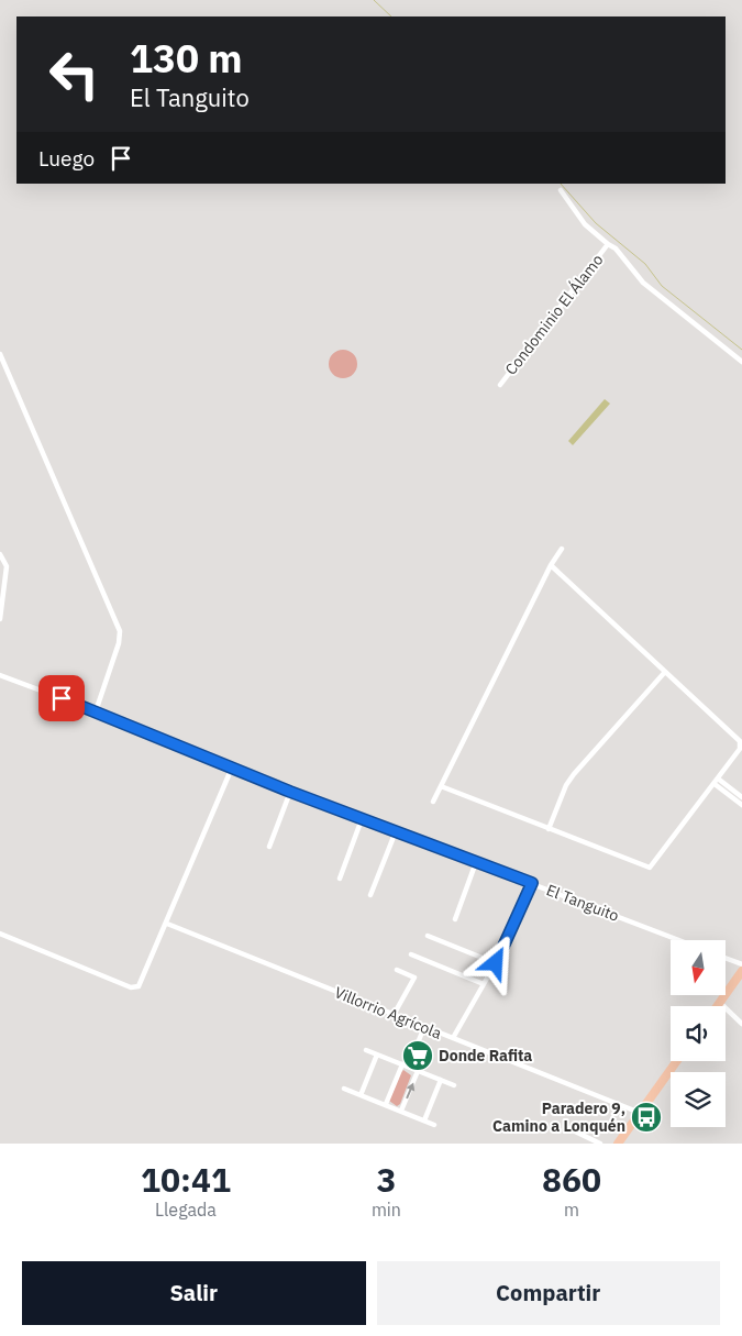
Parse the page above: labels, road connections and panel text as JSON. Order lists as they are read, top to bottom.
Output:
{
  "streets": {
    "street": ["Condominio El Álamo", "El Tanguito", "Villorrio Agrícola"]
  },
  "places": {
    "supermarket": ["Donde Rafita"],
    "bus stop": ["Paradero 9, Camino a Lonquén"]
  },
  "north": "bottom",
  "page": {
    "turn": ["130 m", "El Tanguito"],
    "then": "Luego",
    "eta": [
      "10:41",
      "Llegada",
      "3",
      "min",
      "860",
      "m"
    ],
    "buttons": ["Salir", "Compartir"]
  }
}
